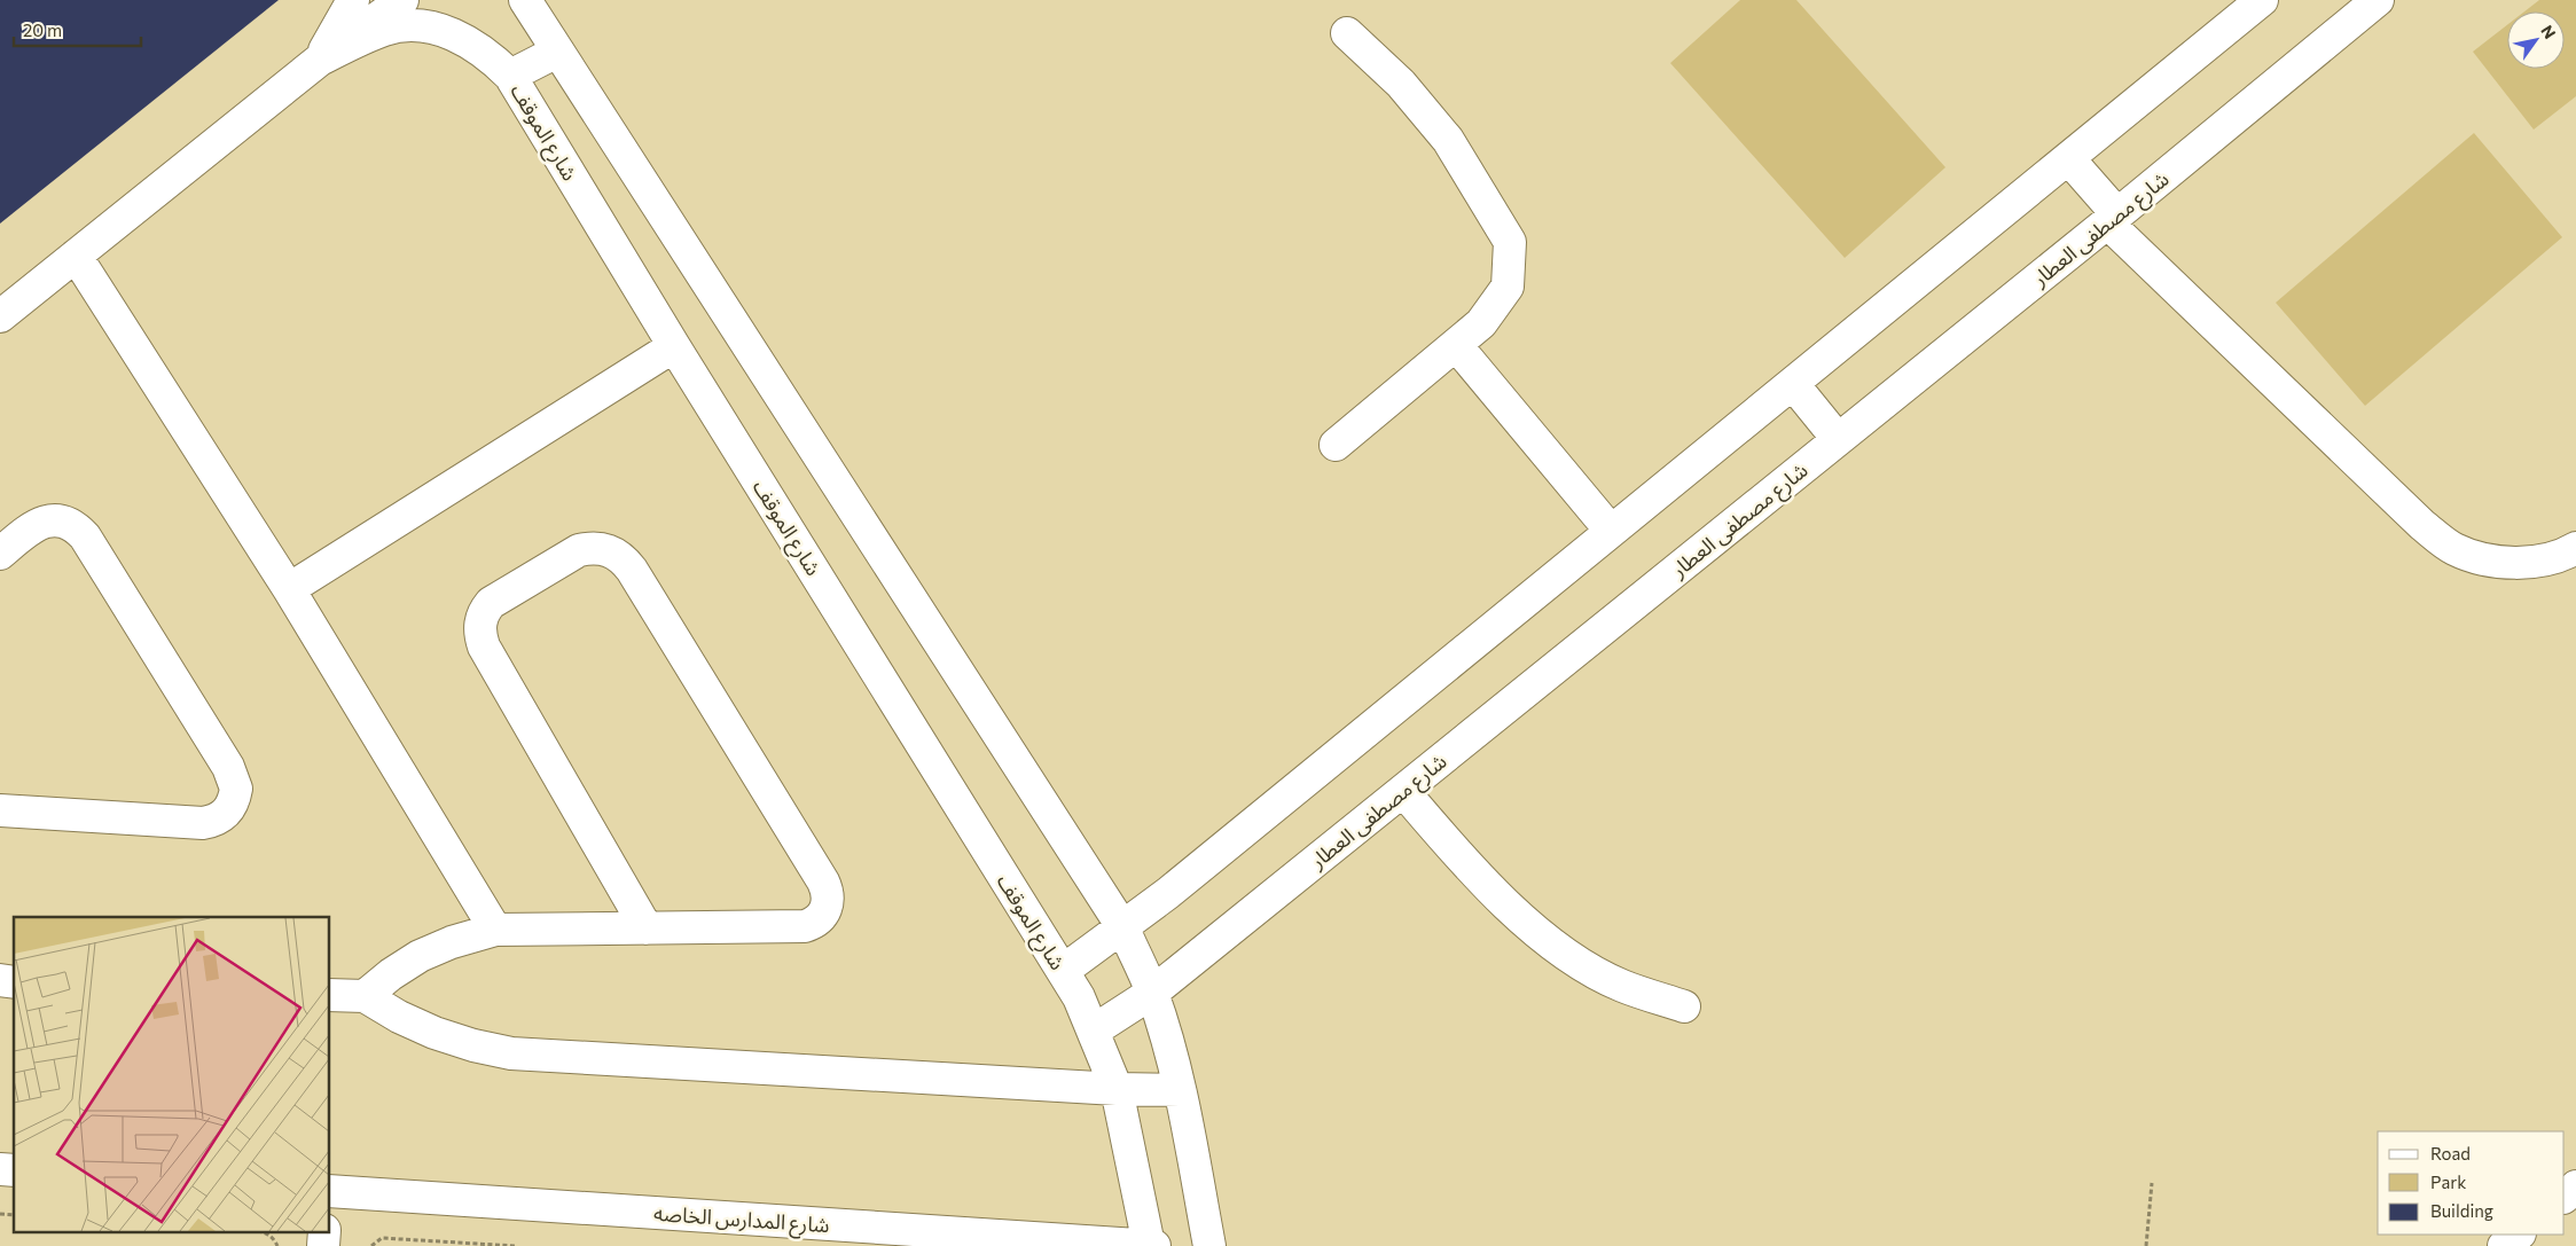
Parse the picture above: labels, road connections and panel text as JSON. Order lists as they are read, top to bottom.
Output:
{
  "streets": {
    "street": ["شارع الموقف", "شارع مصطفى العطار", "شارع المدارس الخاصه"]
  },
  "crossings": [
    ["شارع الموقف", "شارع مصطفى العطار"],
    ["شارع الموقف", "شارع المدارس الخاصه"]
  ],
  "legend": ["Road", "Park", "Building"],
  "scale_bar": "20 m",
  "north": "top right"
}
